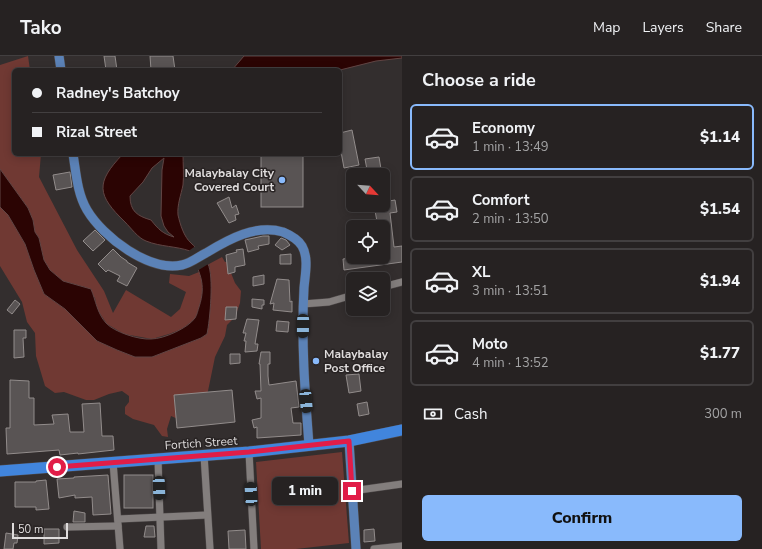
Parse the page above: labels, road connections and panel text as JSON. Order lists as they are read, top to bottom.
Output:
{
  "streets": {
    "highway": ["Fortich Street"]
  },
  "places": ["Malaybalay City Covered Court", "Malaybalay Post Office"],
  "scale_bar": "50 m",
  "north": "bottom right",
  "page": {
    "header": "Tako",
    "nav": ["Map", "Layers", "Share"],
    "heading": "Choose a ride",
    "banner": ["Radney's Batchoy", "Rizal Street"],
    "list": [
      {
        "name": "Economy",
        "note": "1 min · 13:49",
        "value": "$1.14"
      },
      {
        "name": "Comfort",
        "note": "2 min · 13:50",
        "value": "$1.54"
      },
      {
        "name": "XL",
        "note": "3 min · 13:51",
        "value": "$1.94"
      },
      {
        "name": "Moto",
        "note": "4 min · 13:52",
        "value": "$1.77"
      }
    ],
    "pay": ["Cash", "300 m"],
    "bubble": "1 min",
    "buttons": "Confirm",
    "scale": "50 m"
  }
}
